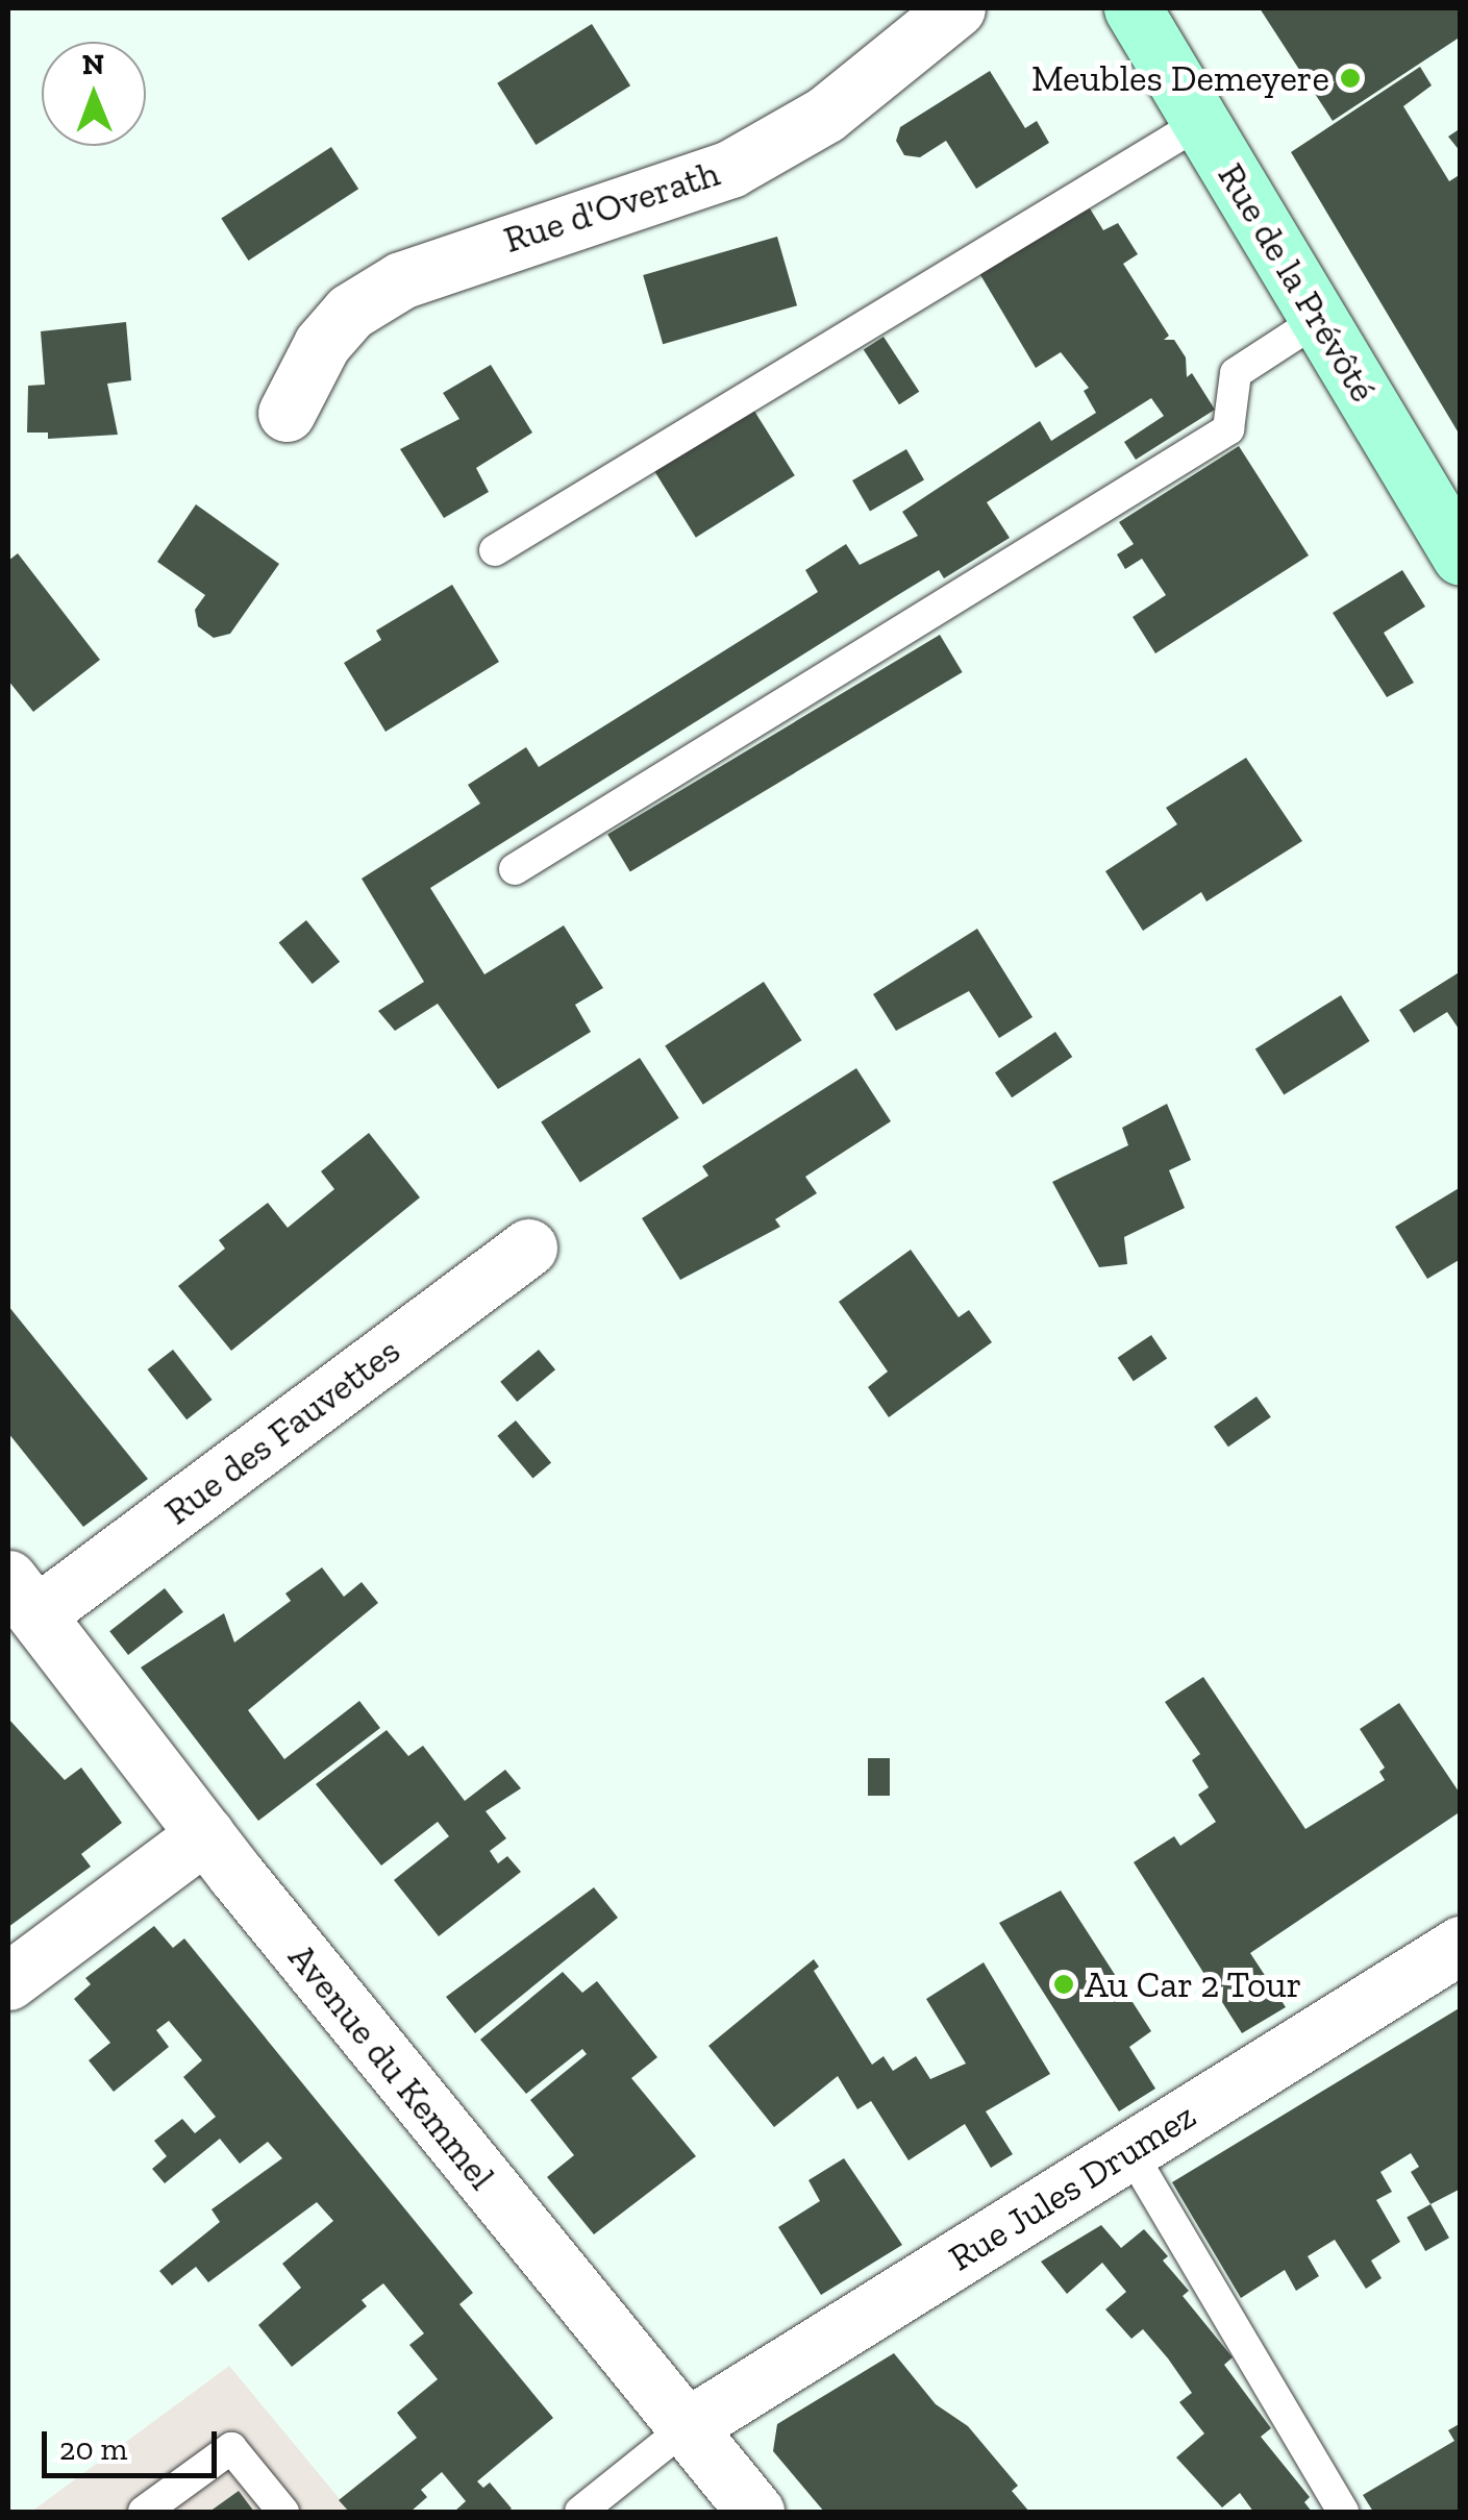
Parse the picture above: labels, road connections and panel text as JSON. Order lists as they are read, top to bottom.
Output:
{
  "streets": {
    "street": [
      "Rue d'Overath",
      "Rue de la Prévôté",
      "Rue des Fauvettes",
      "Avenue du Kemmel",
      "Rue Jules Drumez"
    ]
  },
  "crossings": [
    ["Rue des Fauvettes", "Avenue du Kemmel"],
    ["Avenue du Kemmel", "Rue Jules Drumez"]
  ],
  "places": ["Meubles Demeyere", "Au Car 2 Tour"],
  "scale_bar": "20 m",
  "north": "top"
}
